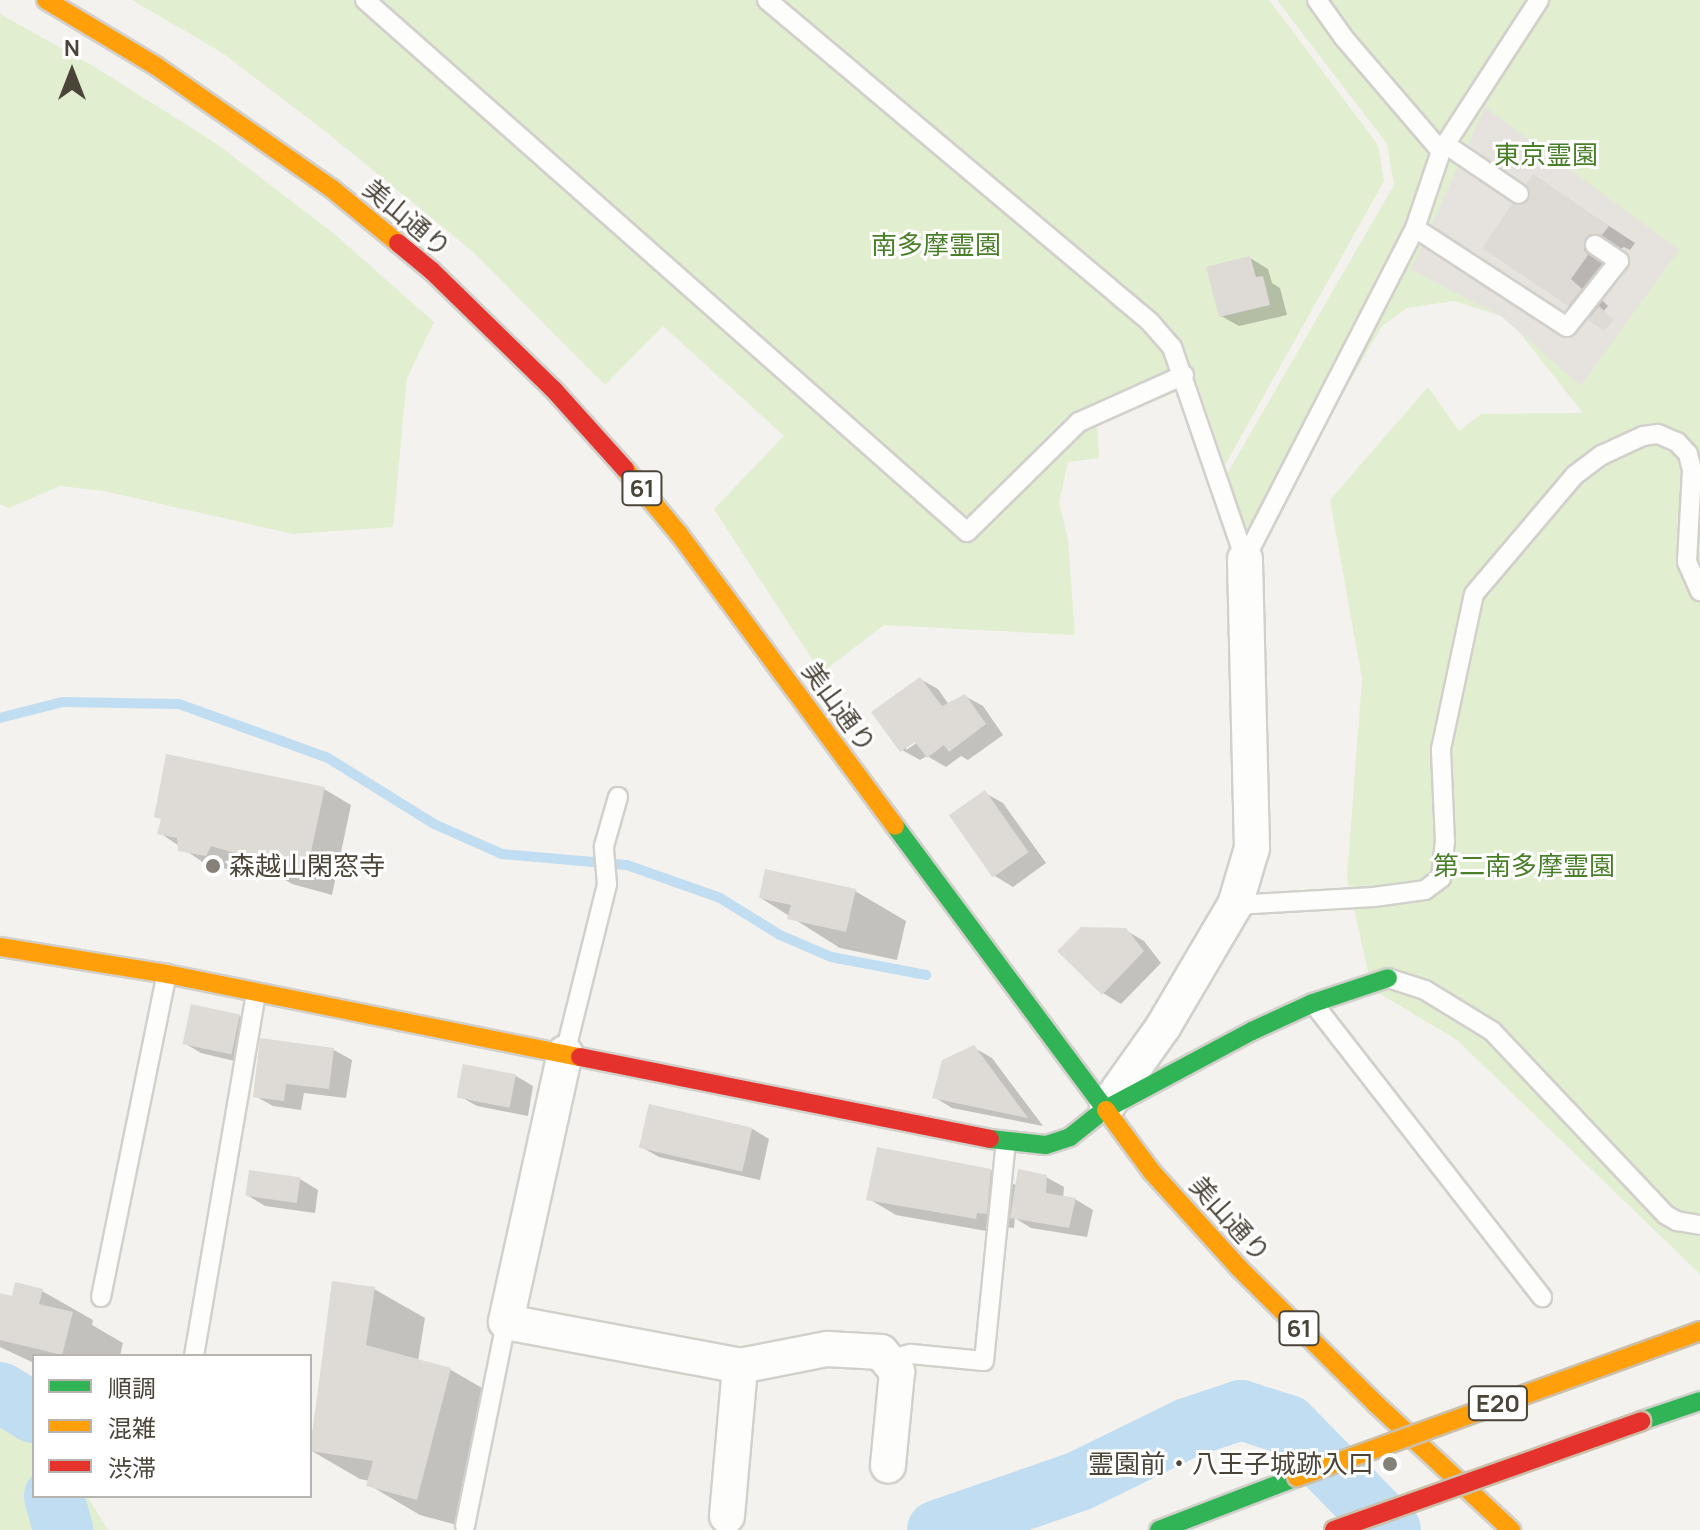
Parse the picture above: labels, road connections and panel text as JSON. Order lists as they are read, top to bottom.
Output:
{
  "streets": {
    "main road": ["美山通り", "61", "E20"]
  },
  "parks": ["東京霊園", "南多摩霊園", "第二南多摩霊園"],
  "places": ["森越山閑窓寺", "霊園前・八王子城跡入口"],
  "legend": ["順調", "混雑", "渋滞"],
  "north": "top"
}
